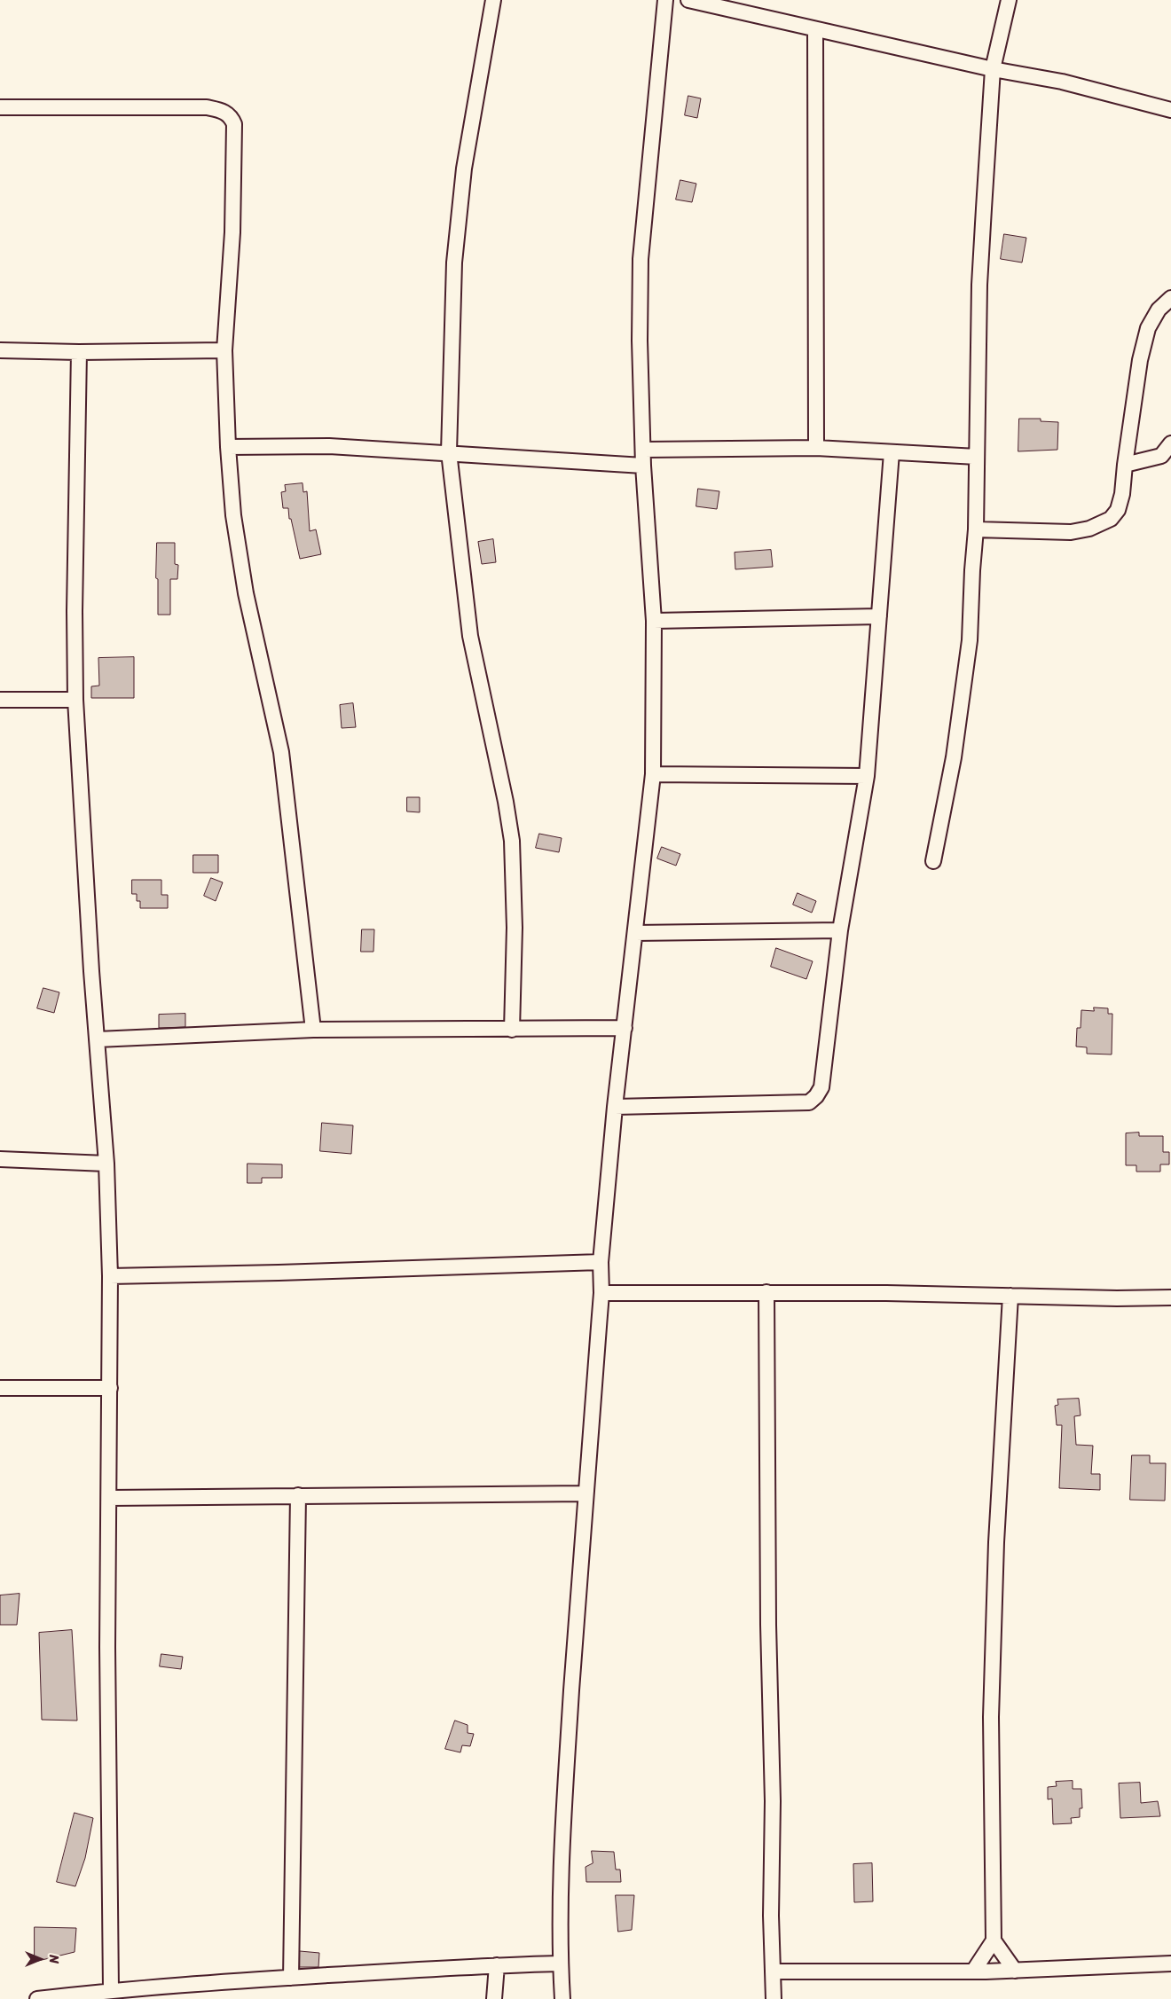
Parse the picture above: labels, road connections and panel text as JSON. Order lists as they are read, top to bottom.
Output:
{
  "north": "right"
}
